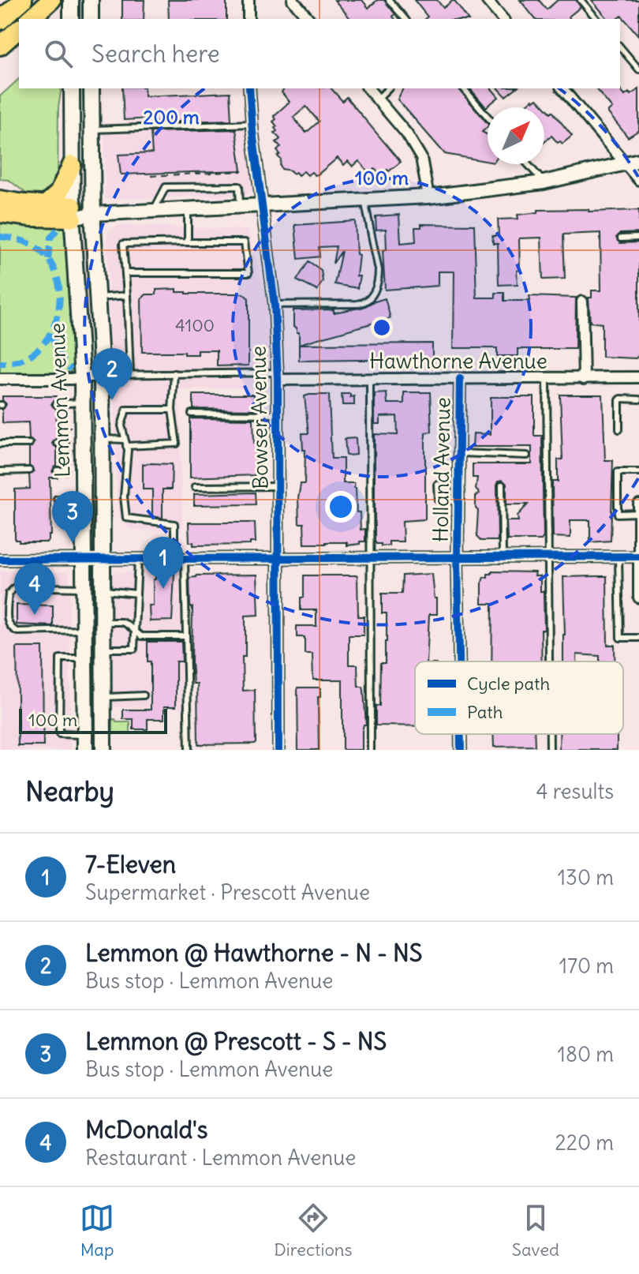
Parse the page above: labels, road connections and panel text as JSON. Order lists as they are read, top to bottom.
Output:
{
  "streets": {
    "main road": ["Lemmon Avenue"],
    "street": ["Hawthorne Avenue", "Bowser Avenue", "Holland Avenue"]
  },
  "crossings": [
    ["Hawthorne Avenue", "Lemmon Avenue"],
    ["Hawthorne Avenue", "Bowser Avenue"],
    ["Hawthorne Avenue", "Holland Avenue"]
  ],
  "house_numbers": ["4100"],
  "legend": ["Cycle path", "Path"],
  "scale_bar": "100 m",
  "north": "top right",
  "page": {
    "search": "Search here",
    "pins": [
      "2",
      "3",
      "1",
      "4"
    ],
    "scale": "100 m",
    "heading": ["Nearby", "4 results"],
    "list": [
      {
        "mark": "1",
        "name": "7-Eleven",
        "note": "Supermarket · Prescott Avenue",
        "value": "130 m"
      },
      {
        "mark": "2",
        "name": "Lemmon @ Hawthorne - N - NS",
        "note": "Bus stop · Lemmon Avenue",
        "value": "170 m"
      },
      {
        "mark": "3",
        "name": "Lemmon @ Prescott - S - NS",
        "note": "Bus stop · Lemmon Avenue",
        "value": "180 m"
      },
      {
        "mark": "4",
        "name": "McDonald's",
        "note": "Restaurant · Lemmon Avenue",
        "value": "220 m"
      }
    ],
    "nav": ["Map", "Directions", "Saved"]
  },
  "rings": ["200 m", "100 m"]
}
